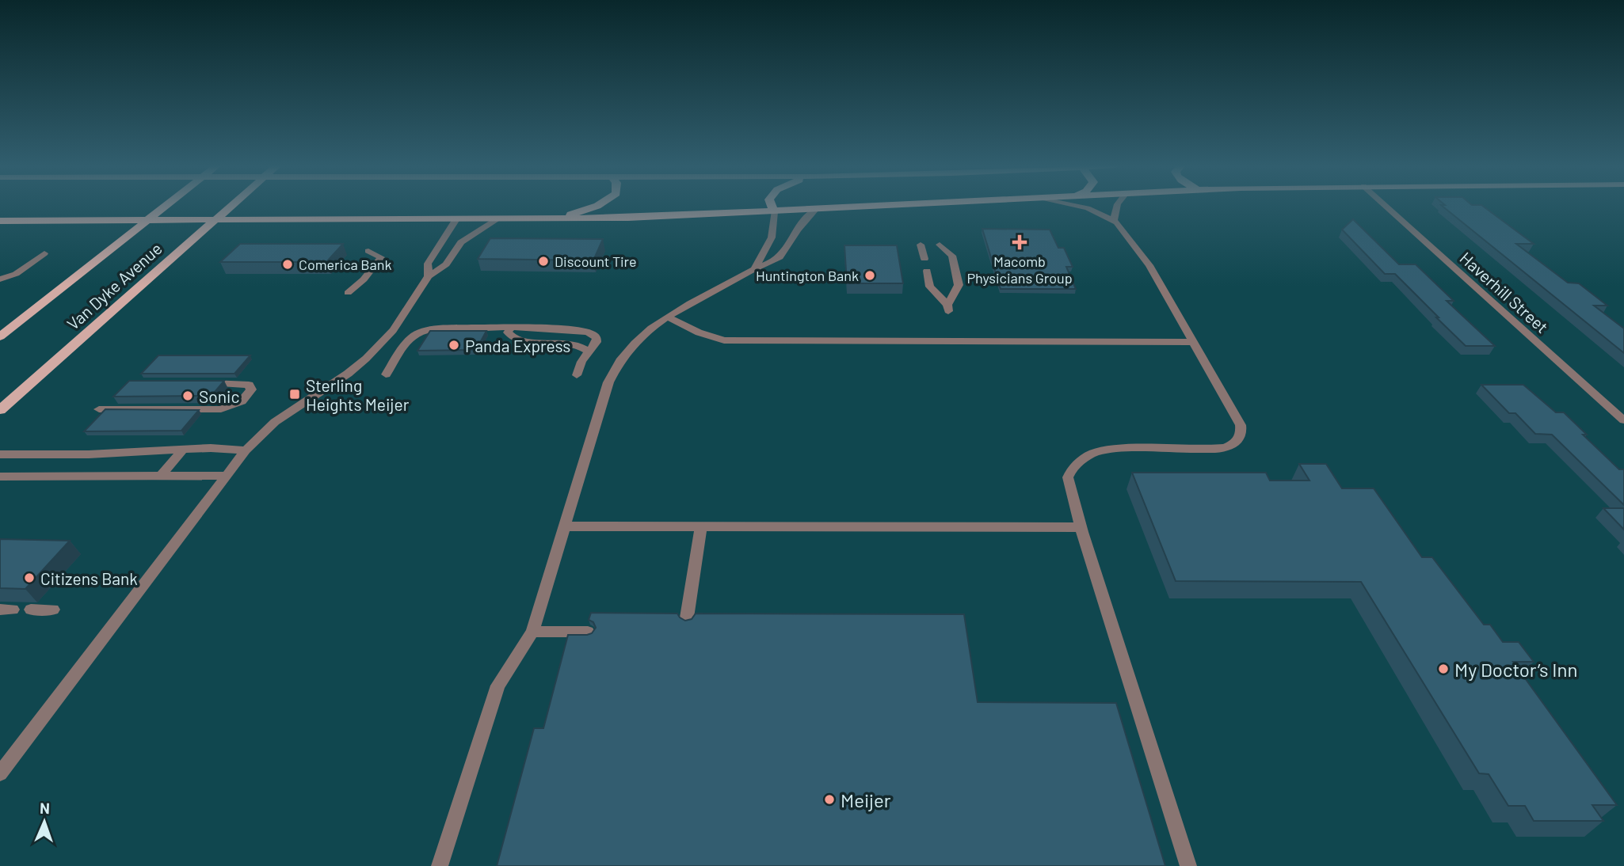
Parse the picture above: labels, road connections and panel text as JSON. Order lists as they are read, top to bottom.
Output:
{
  "streets": {
    "main road": ["Van Dyke Avenue"],
    "street": ["Haverhill Street"]
  },
  "places": {
    "health": ["Macomb Physicians Group"],
    "other": [
      "Discount Tire",
      "Comerica Bank",
      "Huntington Bank",
      "Panda Express",
      "Sonic",
      "Citizens Bank",
      "My Doctor’s Inn",
      "Meijer"
    ],
    "transit": ["Sterling Heights Meijer"]
  },
  "north": "top"
}
